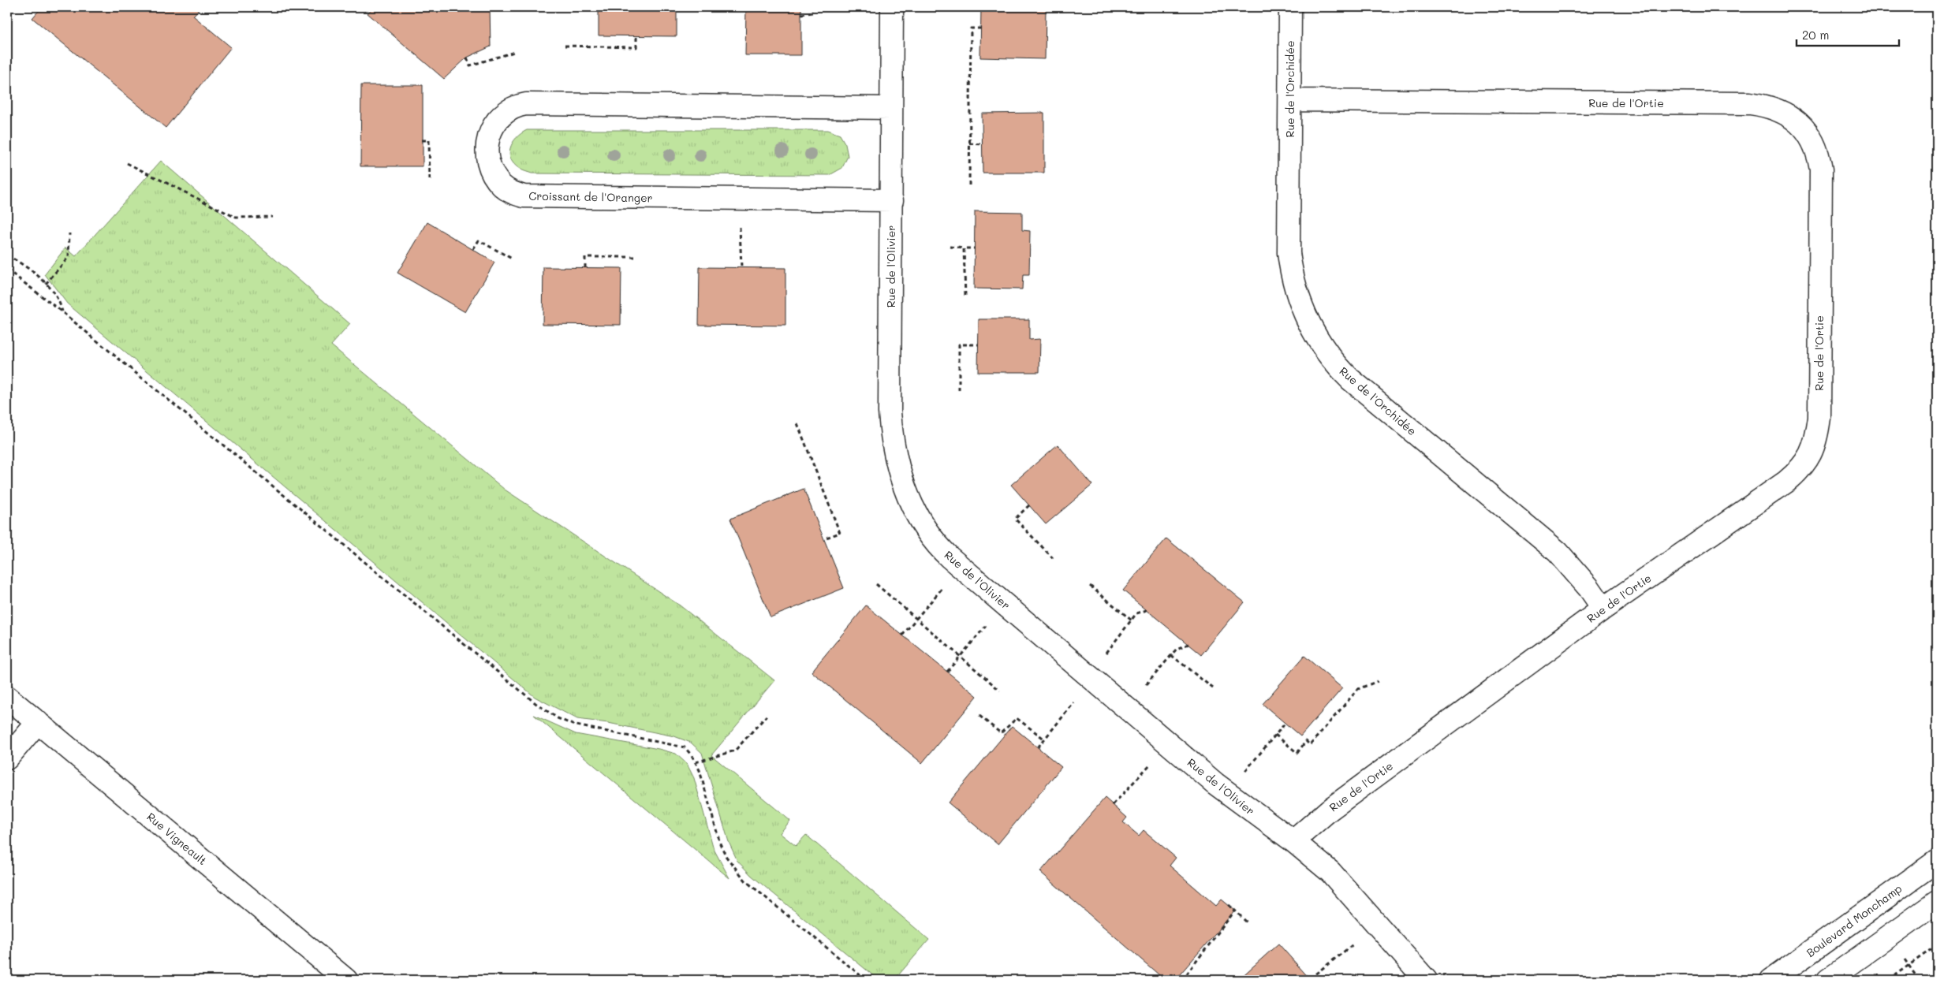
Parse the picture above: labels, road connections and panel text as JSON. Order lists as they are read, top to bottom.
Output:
{
  "streets": {
    "street": [
      "Rue de l'Orchidée",
      "Rue de l'Ortie",
      "Croissant de l'Oranger",
      "Rue de l'Olivier",
      "Rue Vigneault",
      "Boulevard Monchamp"
    ]
  },
  "crossings": [
    ["Rue de l'Orchidée", "Rue de l'Ortie"],
    ["Rue de l'Ortie", "Rue de l'Olivier"],
    ["Croissant de l'Oranger", "Rue de l'Olivier"]
  ],
  "scale_bar": "20 m"
}
